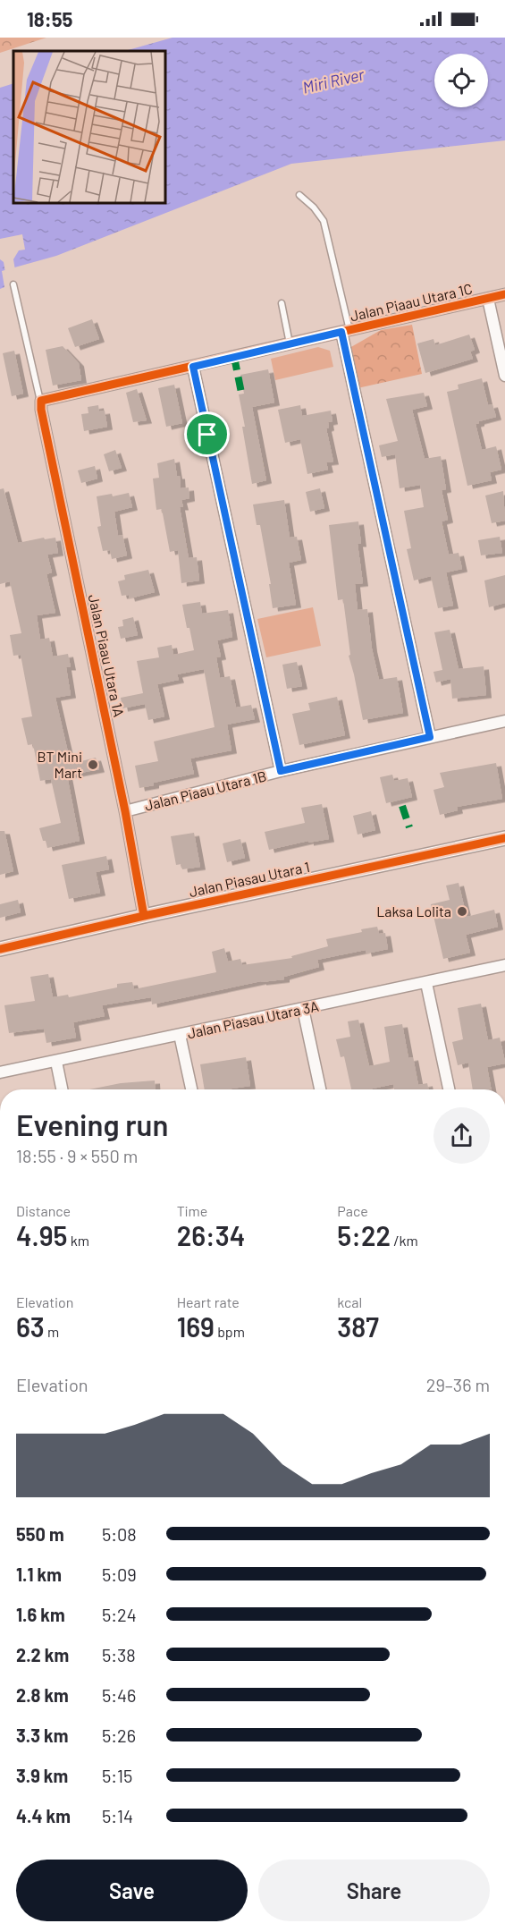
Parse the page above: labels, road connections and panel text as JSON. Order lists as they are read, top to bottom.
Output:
{
  "streets": {
    "street": [
      "Jalan Piaau Utara 1C",
      "Jalan Piaau Utara 1A",
      "Jalan Piaau Utara 1B",
      "Jalan Piasau Utara 1",
      "Jalan Piasau Utara 3A"
    ]
  },
  "crossings": [
    ["Jalan Piaau Utara 1C", "Jalan Piaau Utara 1A"],
    ["Jalan Piaau Utara 1A", "Jalan Piaau Utara 1B"],
    ["Jalan Piaau Utara 1A", "Jalan Piasau Utara 1"]
  ],
  "water": ["Miri River"],
  "places": ["BT Mini Mart", "Laksa Lolita"],
  "page": {
    "status": "18:55",
    "heading": ["Evening run", "18:55 · 9 × 550 m"],
    "stats": [
      ["Distance", "4.95 km"],
      ["Time", "26:34"],
      ["Pace", "5:22 /km"],
      ["Elevation", "63 m"],
      ["Heart rate", "169 bpm"],
      ["kcal", "387"]
    ],
    "chart": ["Elevation", "29–36 m"],
    "list": [
      {
        "name": "550 m",
        "note": "5:08"
      },
      {
        "name": "1.1 km",
        "note": "5:09"
      },
      {
        "name": "1.6 km",
        "note": "5:24"
      },
      {
        "name": "2.2 km",
        "note": "5:38"
      },
      {
        "name": "2.8 km",
        "note": "5:46"
      },
      {
        "name": "3.3 km",
        "note": "5:26"
      },
      {
        "name": "3.9 km",
        "note": "5:15"
      },
      {
        "name": "4.4 km",
        "note": "5:14"
      }
    ],
    "buttons": ["Save", "Share"]
  }
}
